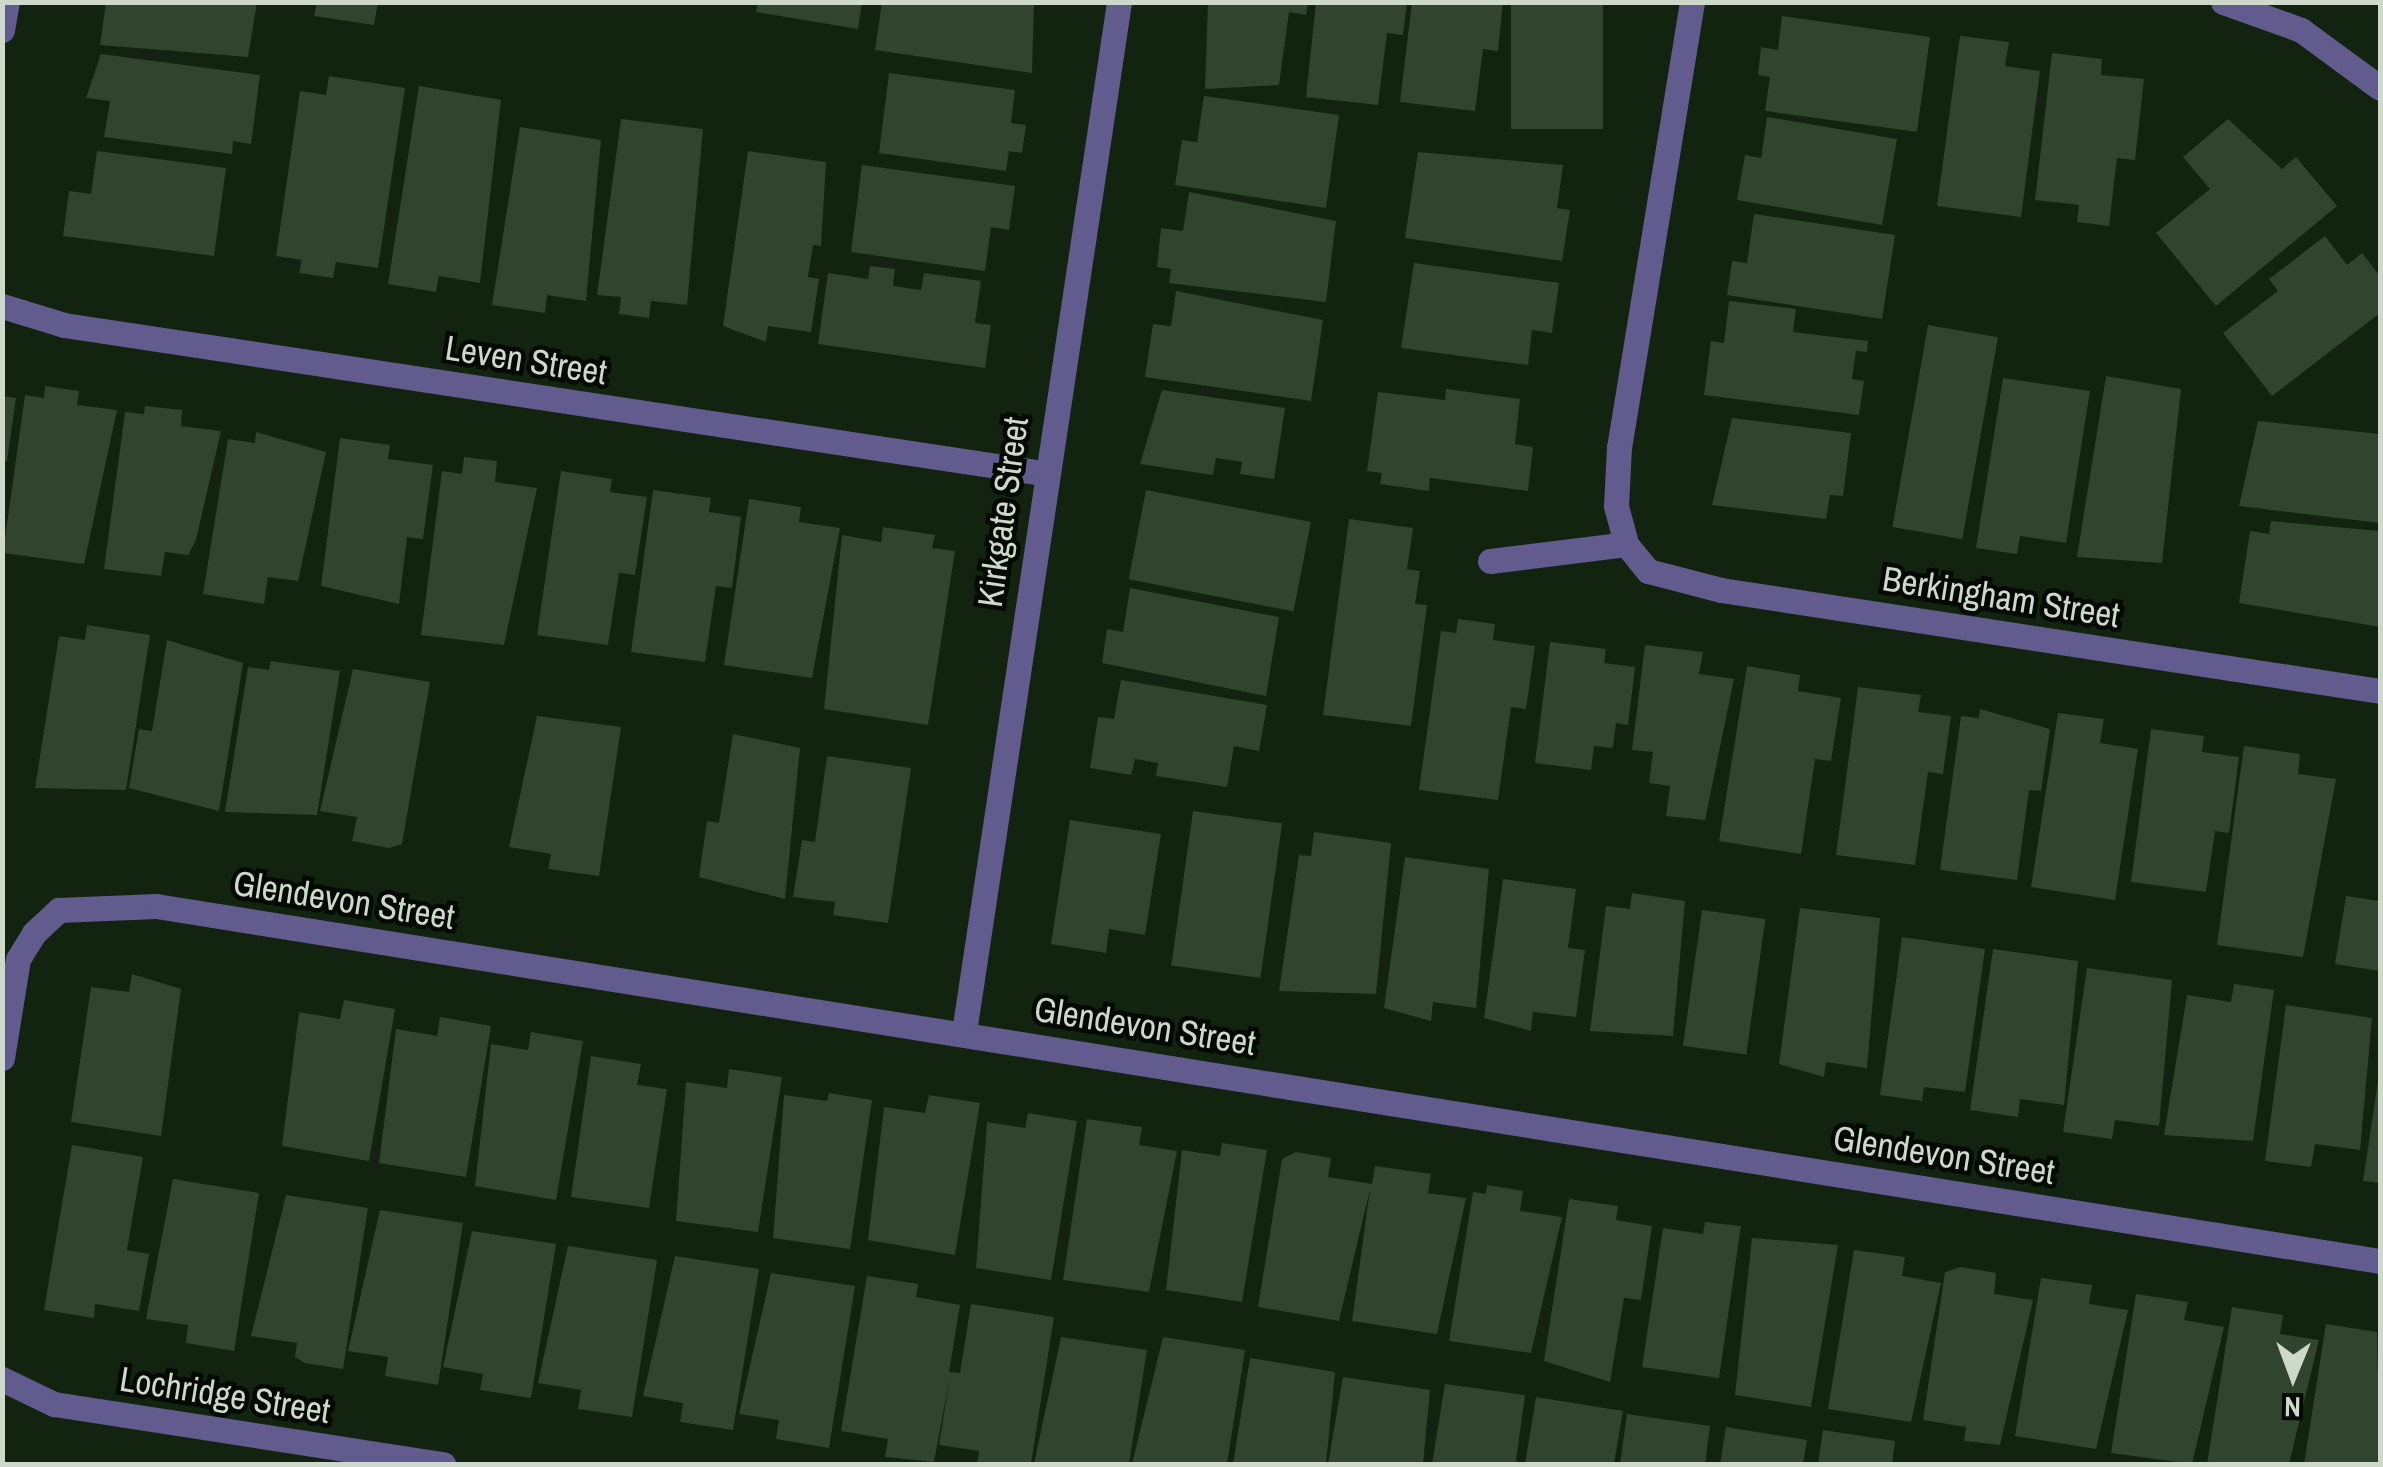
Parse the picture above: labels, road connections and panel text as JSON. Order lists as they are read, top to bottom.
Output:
{
  "streets": {
    "street": [
      "Leven Street",
      "Kirkgate Street",
      "Berkingham Street",
      "Glendevon Street",
      "Lochridge Street"
    ]
  },
  "crossings": [
    ["Leven Street", "Kirkgate Street"],
    ["Kirkgate Street", "Glendevon Street"]
  ],
  "north": "bottom"
}
